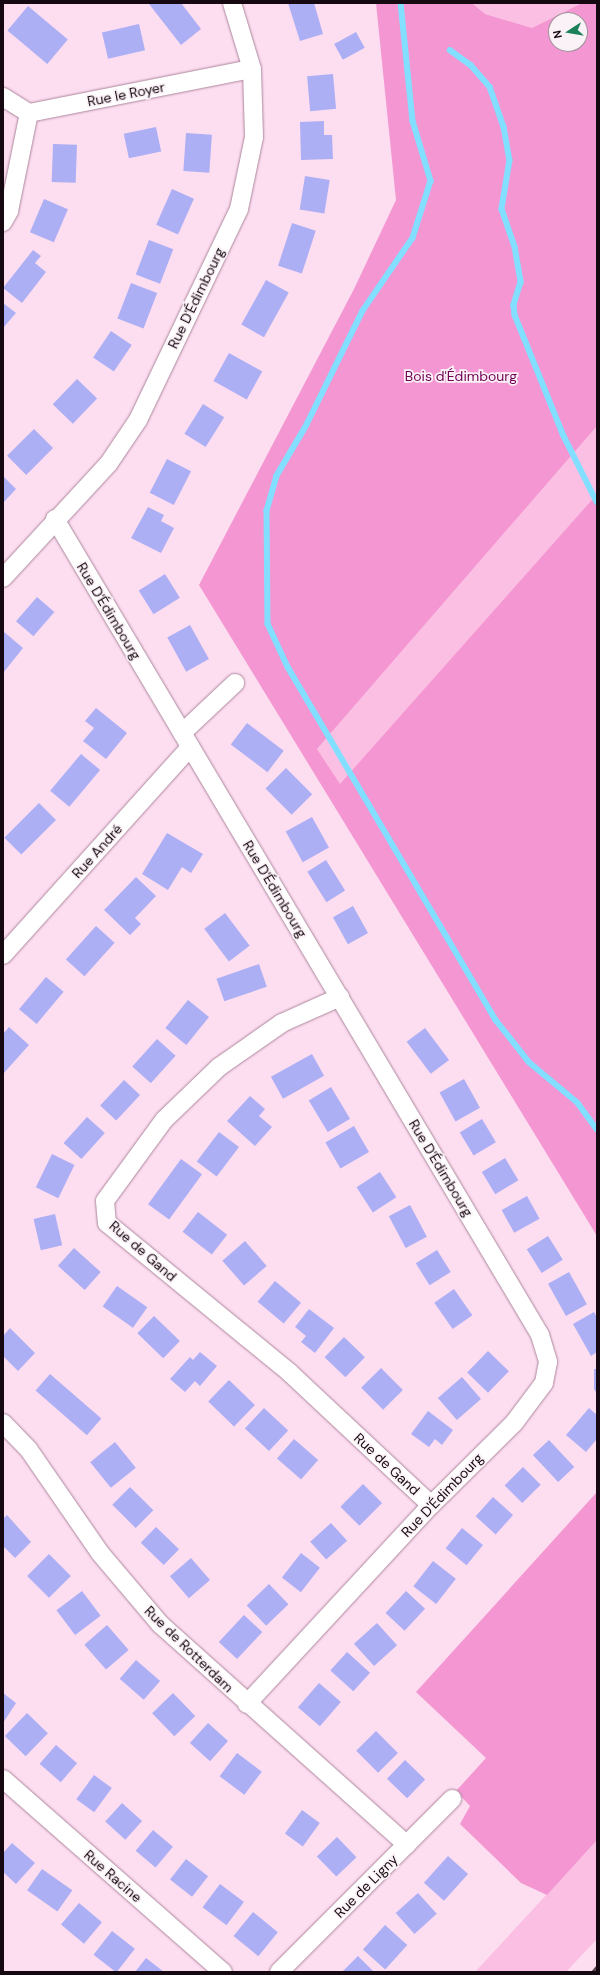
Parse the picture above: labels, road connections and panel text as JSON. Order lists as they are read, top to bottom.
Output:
{
  "streets": {
    "street": [
      "Rue le Royer",
      "Rue D'Édimbourg",
      "Rue André",
      "Rue de Gand",
      "Rue de Rotterdam",
      "Rue Racine",
      "Rue de Ligny"
    ]
  },
  "crossings": [
    ["Rue le Royer", "Rue D'Édimbourg"],
    ["Rue D'Édimbourg", "Rue André"],
    ["Rue D'Édimbourg", "Rue de Gand"],
    ["Rue D'Édimbourg", "Rue de Rotterdam"],
    ["Rue de Rotterdam", "Rue de Ligny"]
  ],
  "parks": ["Bois d'Édimbourg"],
  "north": "left"
}
